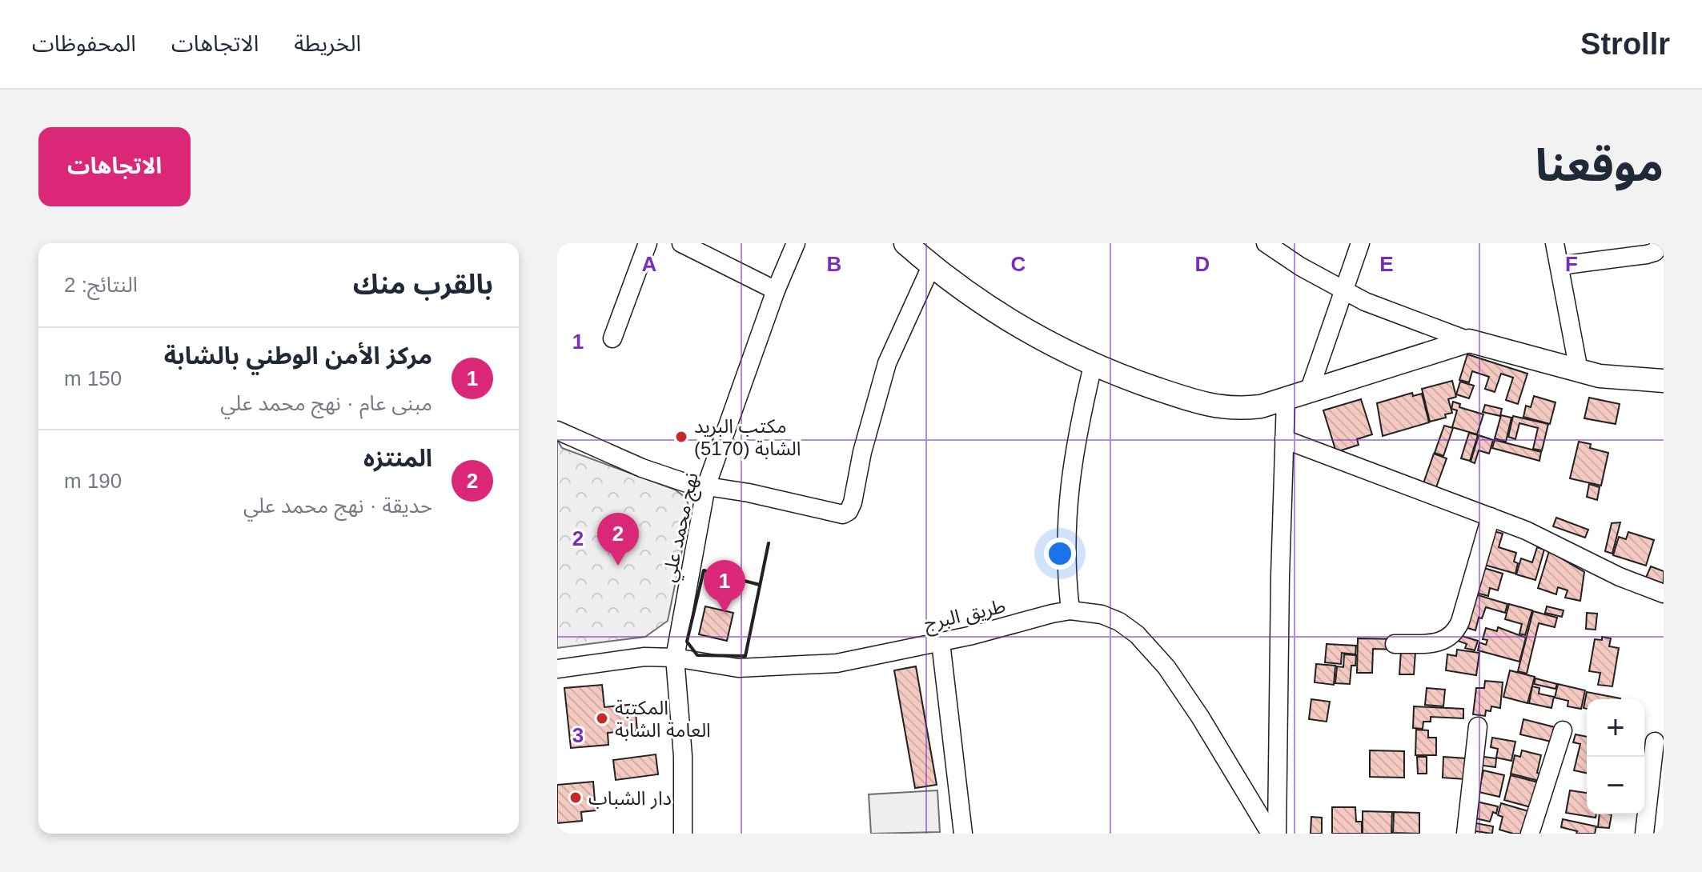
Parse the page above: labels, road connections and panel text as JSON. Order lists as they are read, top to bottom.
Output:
{
  "streets": {
    "street": ["نهج محمد علي", "طريق البرج"]
  },
  "crossings": [
    ["نهج محمد علي", "طريق البرج"]
  ],
  "places": ["مكتب البريد الشابة (5170)", "المكتبة العامة الشابة", "دار الشباب"],
  "page": {
    "header": "Strollr",
    "nav": ["الخريطة", "الاتجاهات", "المحفوظات"],
    "title": "موقعنا",
    "buttons": "الاتجاهات",
    "heading": ["بالقرب منك", "النتائج: 2"],
    "list": [
      {
        "mark": "1",
        "name": "مركز الأمن الوطني بالشابة",
        "note": "مبنى عام · نهج محمد علي",
        "value": "150 m"
      },
      {
        "mark": "2",
        "name": "المنتزه",
        "note": "حديقة · نهج محمد علي",
        "value": "190 m"
      }
    ],
    "pins": ["2", "1"],
    "map_buttons": ["+", "−"]
  },
  "grid": {
    "columns": [
      "A",
      "B",
      "C",
      "D",
      "E",
      "F"
    ],
    "rows": ["1", "2", "3"]
  }
}
